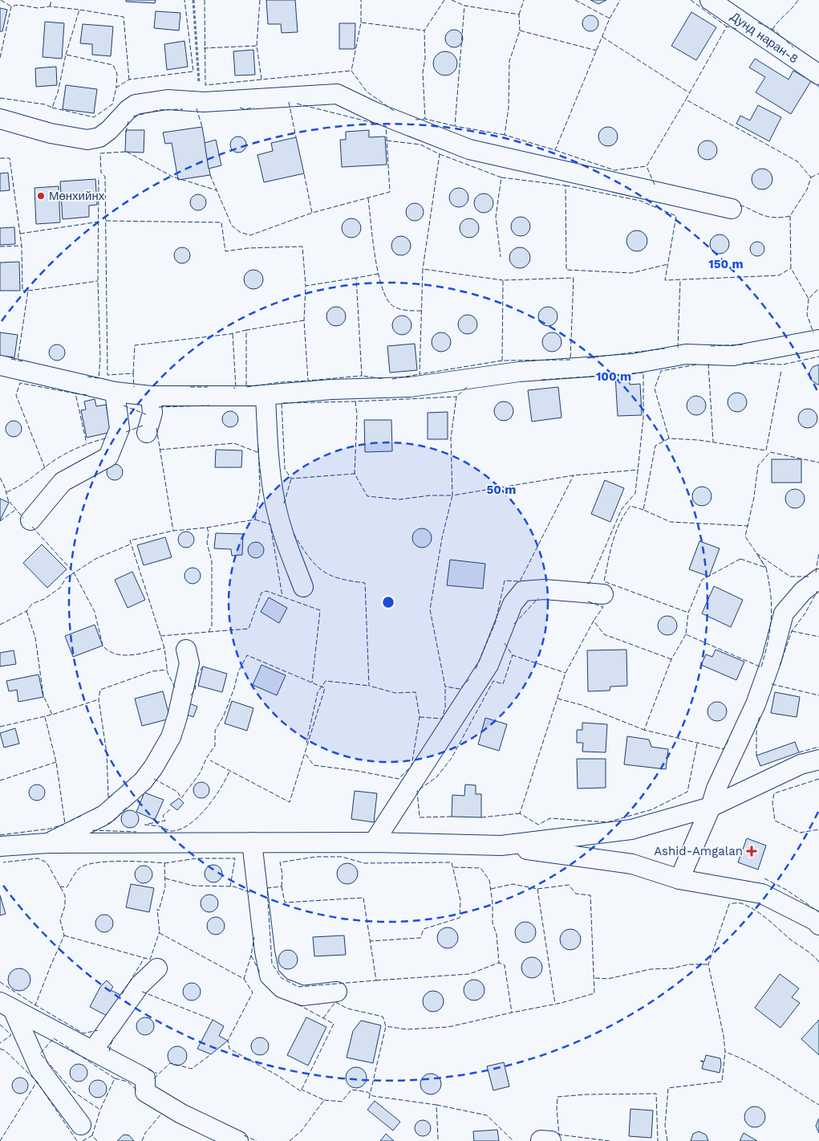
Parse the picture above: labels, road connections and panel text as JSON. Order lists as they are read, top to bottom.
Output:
{
  "streets": {
    "street": ["Дунд наран-8"]
  },
  "places": {
    "other": ["Мөнхийнх"],
    "health": ["Ashid-Amgalan"]
  },
  "rings": ["150 m", "100 m", "50 m"]
}
